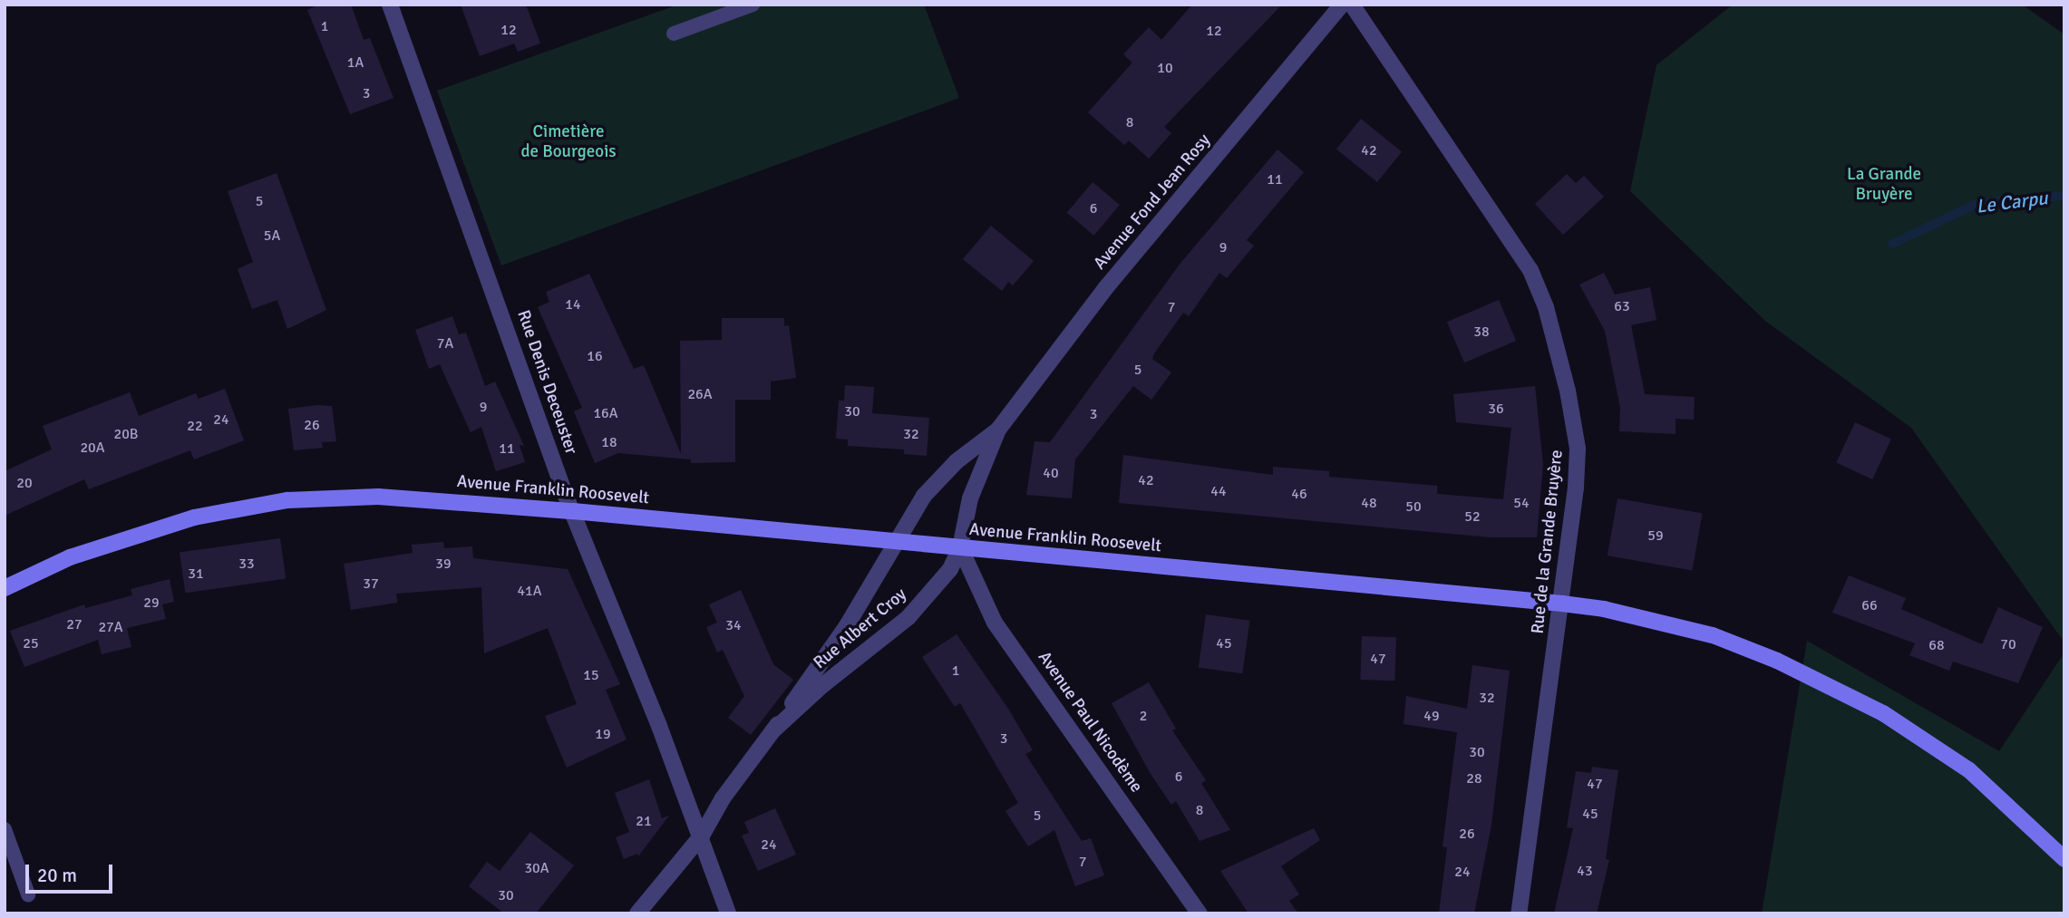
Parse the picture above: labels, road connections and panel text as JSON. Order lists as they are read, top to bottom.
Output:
{
  "streets": {
    "main road": ["Avenue Franklin Roosevelt"],
    "street": [
      "Avenue Fond Jean Rosy",
      "Rue Denis Deceuster",
      "Rue de la Grande Bruyère",
      "Rue Albert Croy",
      "Avenue Paul Nicodème"
    ]
  },
  "crossings": [
    ["Avenue Fond Jean Rosy", "Avenue Franklin Roosevelt"],
    ["Avenue Fond Jean Rosy", "Rue Albert Croy"],
    ["Avenue Fond Jean Rosy", "Avenue Paul Nicodème"],
    ["Rue Denis Deceuster", "Avenue Franklin Roosevelt"],
    ["Rue Denis Deceuster", "Rue Albert Croy"],
    ["Avenue Franklin Roosevelt", "Rue de la Grande Bruyère"],
    ["Avenue Franklin Roosevelt", "Rue Albert Croy"],
    ["Avenue Franklin Roosevelt", "Avenue Paul Nicodème"],
    ["Rue Albert Croy", "Avenue Paul Nicodème"]
  ],
  "water": ["Le Carpu"],
  "parks": ["Cimetière de Bourgeois", "La Grande Bruyère"],
  "house_numbers": [
    "1",
    "12",
    "12",
    "1A",
    "10",
    "3",
    "8",
    "42",
    "11",
    "5",
    "6",
    "5A",
    "9",
    "14",
    "63",
    "7",
    "38",
    "7A",
    "16",
    "5",
    "26A",
    "9",
    "36",
    "30",
    "16A",
    "3",
    "24",
    "26",
    "22",
    "20B",
    "32",
    "18",
    "20A",
    "11",
    "40",
    "42",
    "20",
    "44",
    "46",
    "48",
    "54",
    "50",
    "52",
    "59",
    "33",
    "39",
    "31",
    "37",
    "41A",
    "29",
    "66",
    "27",
    "34",
    "27A",
    "25",
    "45",
    "70",
    "68",
    "47",
    "1",
    "15",
    "32",
    "2",
    "49",
    "19",
    "3",
    "30",
    "6",
    "28",
    "47",
    "8",
    "45",
    "5",
    "21",
    "26",
    "24",
    "7",
    "30A",
    "43",
    "24",
    "30"
  ],
  "scale_bar": "20 m"
}
